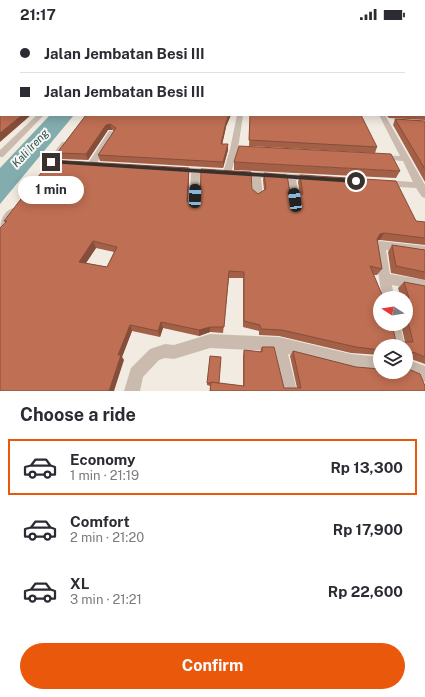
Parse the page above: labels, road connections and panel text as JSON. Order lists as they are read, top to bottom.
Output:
{
  "water": ["Kali Ireng"],
  "north": "left",
  "page": {
    "status": "21:17",
    "banner": ["Jalan Jembatan Besi III", "Jalan Jembatan Besi III"],
    "bubble": "1 min",
    "heading": "Choose a ride",
    "list": [
      {
        "name": "Economy",
        "note": "1 min · 21:19",
        "value": "Rp 13,300"
      },
      {
        "name": "Comfort",
        "note": "2 min · 21:20",
        "value": "Rp 17,900"
      },
      {
        "name": "XL",
        "note": "3 min · 21:21",
        "value": "Rp 22,600"
      }
    ],
    "buttons": "Confirm"
  }
}
